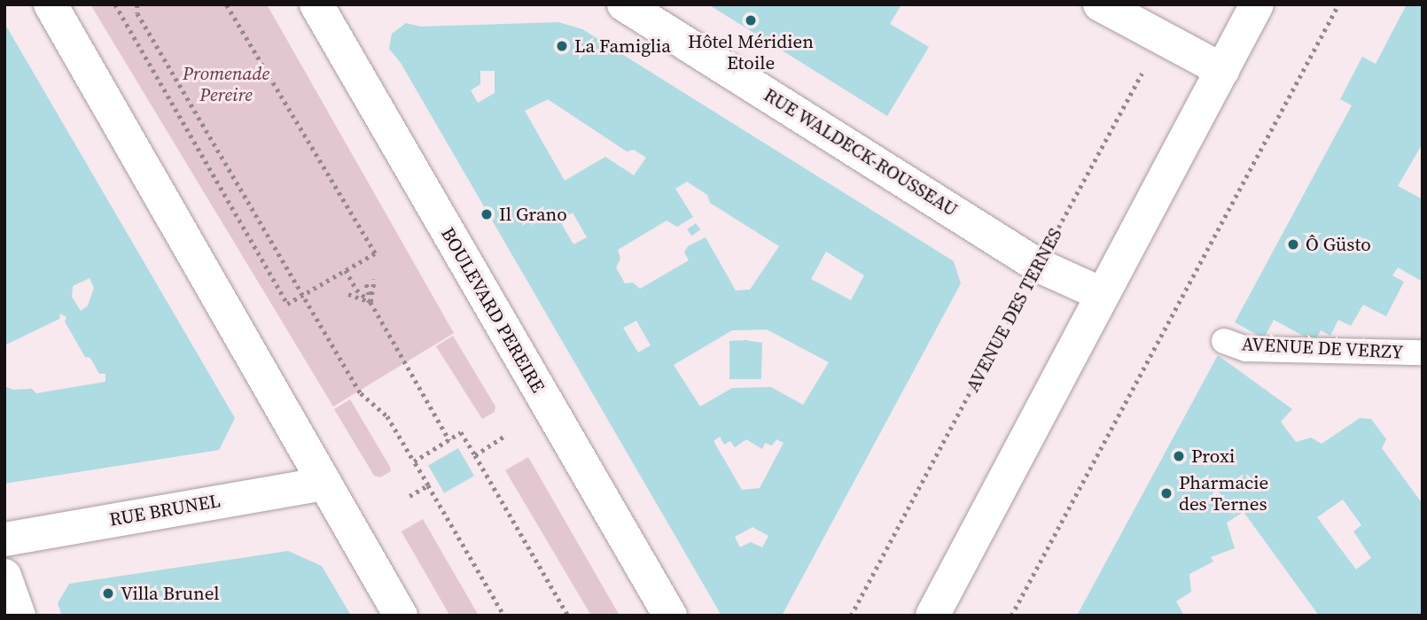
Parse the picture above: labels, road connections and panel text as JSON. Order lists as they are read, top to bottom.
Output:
{
  "streets": {
    "street": ["RUE WALDECK-ROUSSEAU", "BOULEVARD PEREIRE", "RUE BRUNEL"],
    "lane": ["AVENUE DE VERZY"],
    "path": ["AVENUE DES TERNES"]
  },
  "crossings": [
    ["RUE WALDECK-ROUSSEAU", "AVENUE DES TERNES"]
  ],
  "parks": ["Promenade Pereire"],
  "places": [
    "Hôtel Méridien Etoile",
    "La Famiglia",
    "Il Grano",
    "Ô Güsto",
    "Proxi",
    "Pharmacie des Ternes",
    "Villa Brunel"
  ]
}
